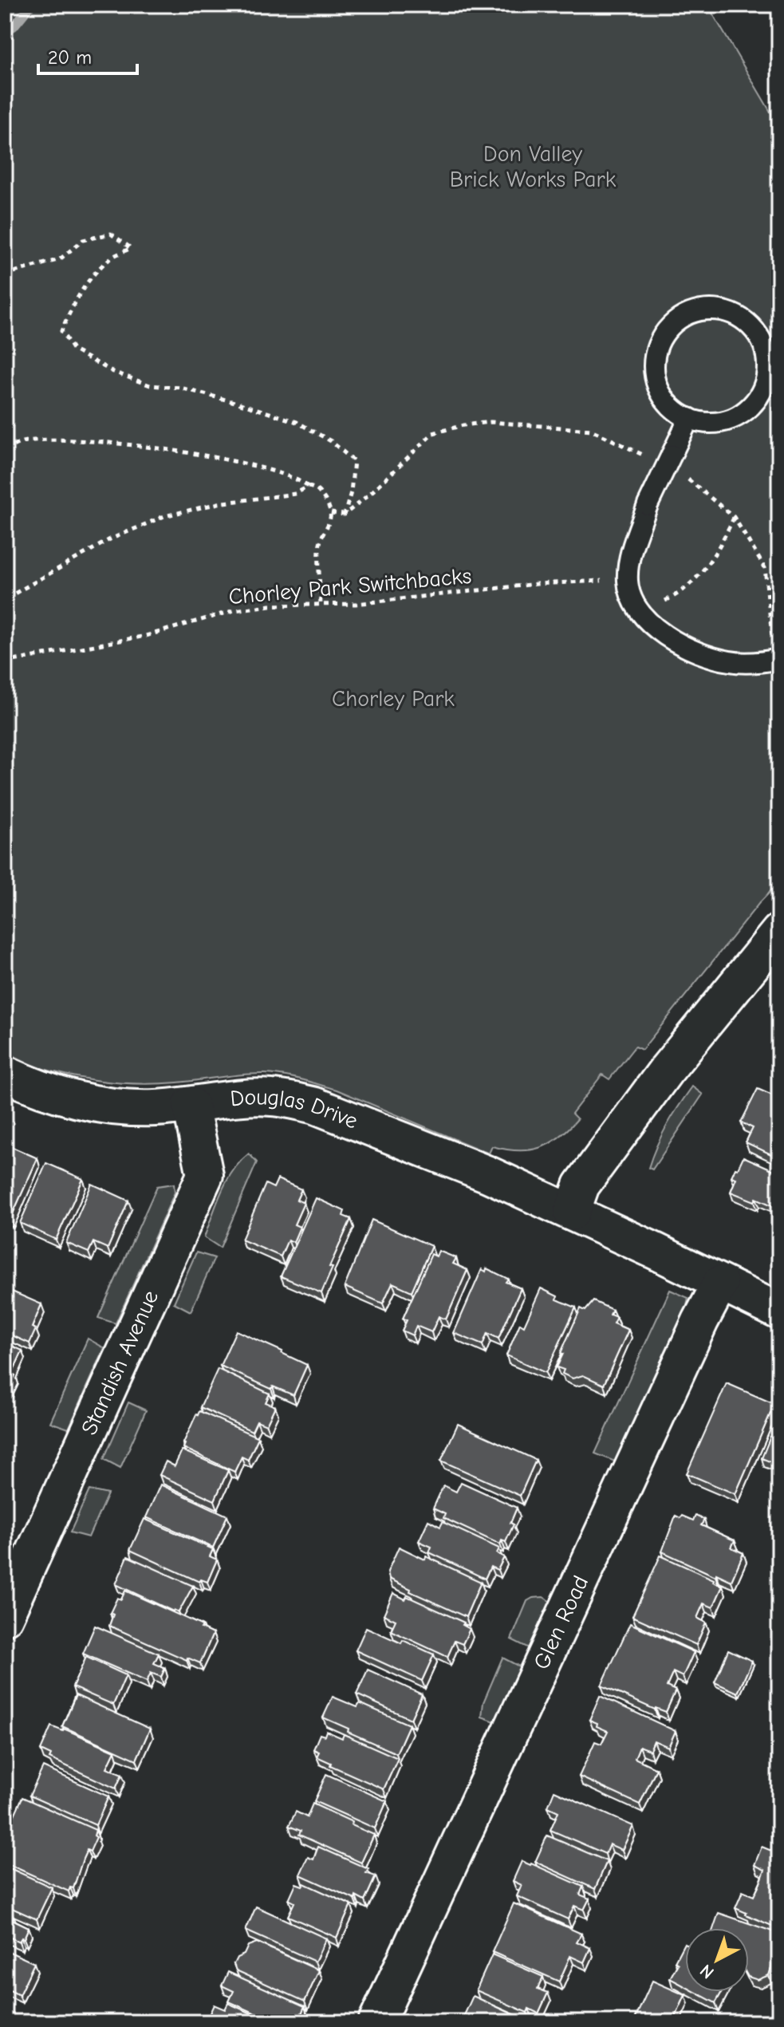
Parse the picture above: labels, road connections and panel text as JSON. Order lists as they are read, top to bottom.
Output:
{
  "streets": {
    "street": ["Douglas Drive", "Standish Avenue", "Glen Road"],
    "path": ["Chorley Park Switchbacks"]
  },
  "crossings": [
    ["Douglas Drive", "Standish Avenue"],
    ["Douglas Drive", "Glen Road"]
  ],
  "parks": ["Don Valley Brick Works Park", "Chorley Park"],
  "scale_bar": "20 m",
  "north": "bottom left"
}
